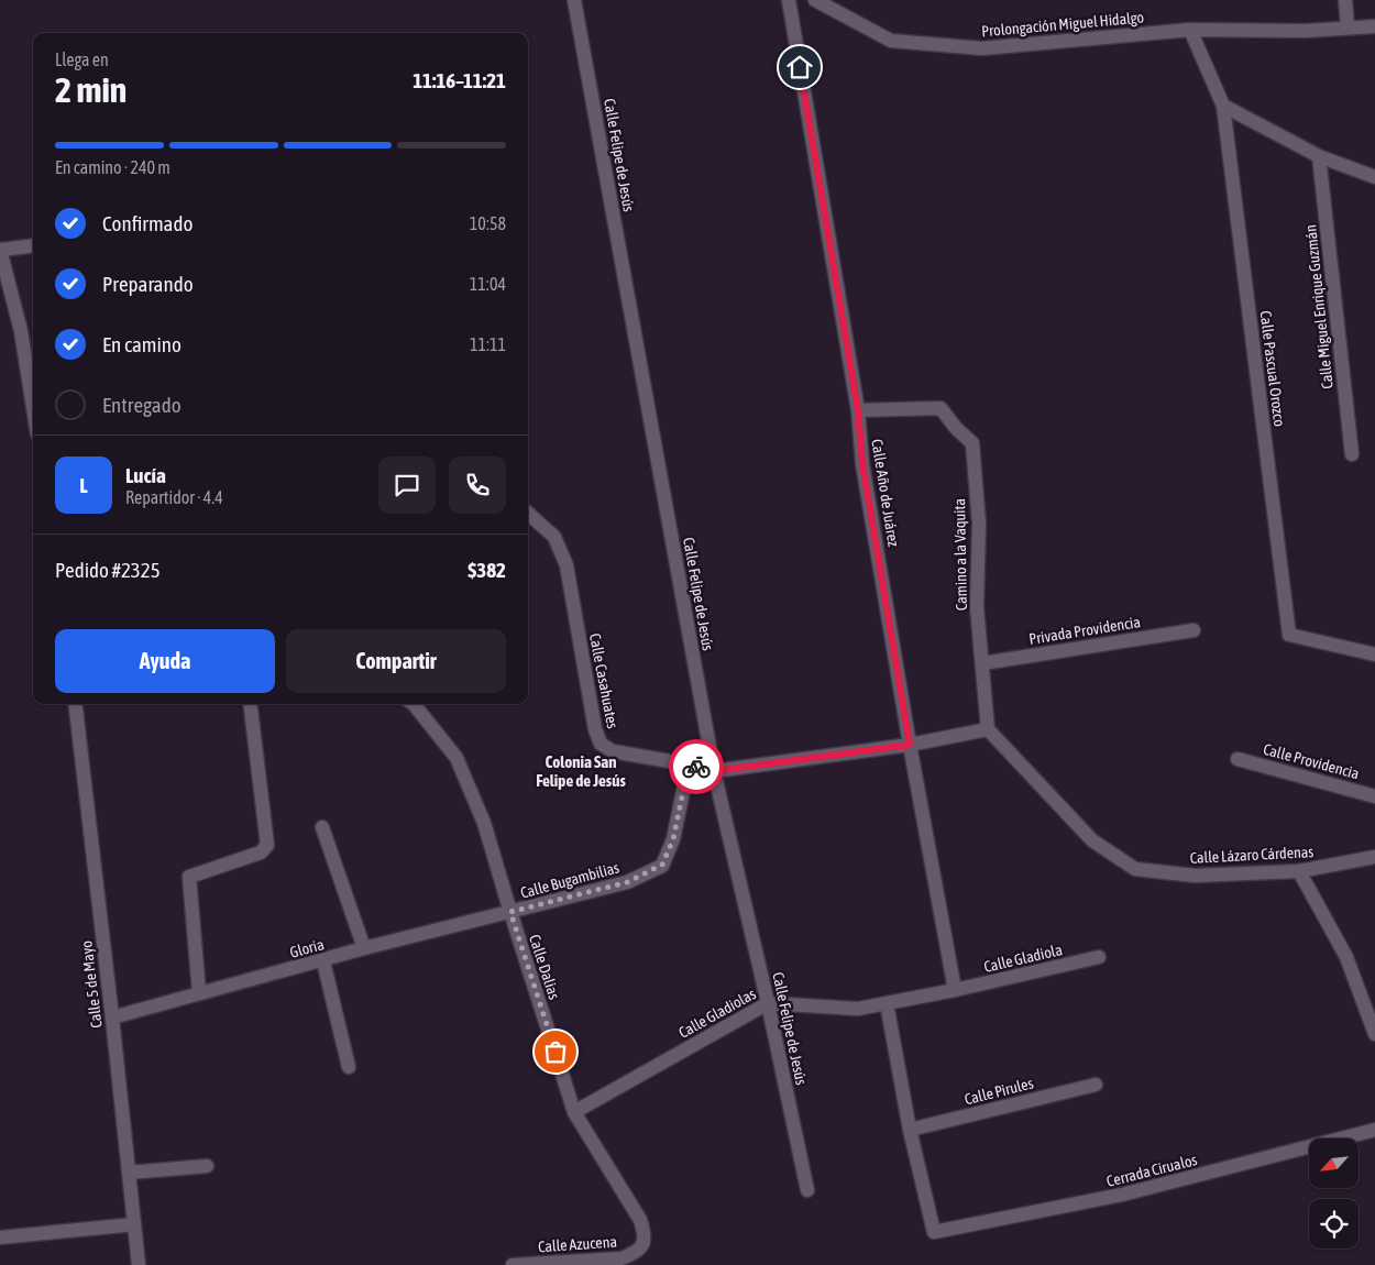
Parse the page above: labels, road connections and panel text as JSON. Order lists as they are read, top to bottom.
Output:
{
  "streets": {
    "street": [
      "Prolongación Miguel Hidalgo",
      "Calle Felipe de Jesús",
      "Calle Miguel Enrique Guzmán",
      "Calle Pascual Orozco",
      "Calle Año de Juárez",
      "Camino a la Vaquita",
      "Privada Providencia",
      "Calle Casahuates",
      "Calle Providencia",
      "Calle Lázaro Cárdenas",
      "Calle Bugambilias",
      "Gloria",
      "Calle Gladiola",
      "Calle Dalias",
      "Calle 5 de Mayo",
      "Calle Gladiolas",
      "Calle Pirules",
      "Cerrada Cirualos",
      "Calle Azucena"
    ]
  },
  "crossings": [
    ["Calle Felipe de Jesús", "Calle Casahuates"],
    ["Calle Felipe de Jesús", "Calle Gladiolas"],
    ["Calle Año de Juárez", "Camino a la Vaquita"],
    ["Calle Año de Juárez", "Calle Casahuates"],
    ["Calle Año de Juárez", "Calle Gladiola"],
    ["Calle Año de Juárez", "Calle Gladiolas"],
    ["Camino a la Vaquita", "Privada Providencia"],
    ["Camino a la Vaquita", "Calle Casahuates"],
    ["Camino a la Vaquita", "Calle Lázaro Cárdenas"],
    ["Calle Casahuates", "Calle Lázaro Cárdenas"],
    ["Calle Casahuates", "Calle Bugambilias"],
    ["Calle Bugambilias", "Gloria"],
    ["Calle Bugambilias", "Calle Dalias"],
    ["Gloria", "Calle Dalias"],
    ["Gloria", "Calle 5 de Mayo"],
    ["Calle Gladiola", "Calle Gladiolas"],
    ["Calle Dalias", "Calle Gladiolas"],
    ["Calle Dalias", "Calle Azucena"],
    ["Calle Pirules", "Cerrada Cirualos"]
  ],
  "districts": ["Colonia San Felipe de Jesús"],
  "north": "bottom left",
  "page": {
    "heading": ["2 min", "Llega en", "11:16–11:21"],
    "panel": [
      "Lucía",
      "Repartidor · 4.4",
      "Pedido #2325",
      "$382"
    ],
    "bar": "En camino · 240 m",
    "list": [
      ["Confirmado", "10:58"],
      ["Preparando", "11:04"],
      ["En camino", "11:11"],
      "Entregado"
    ],
    "round": "L",
    "buttons": ["Ayuda", "Compartir"]
  }
}
